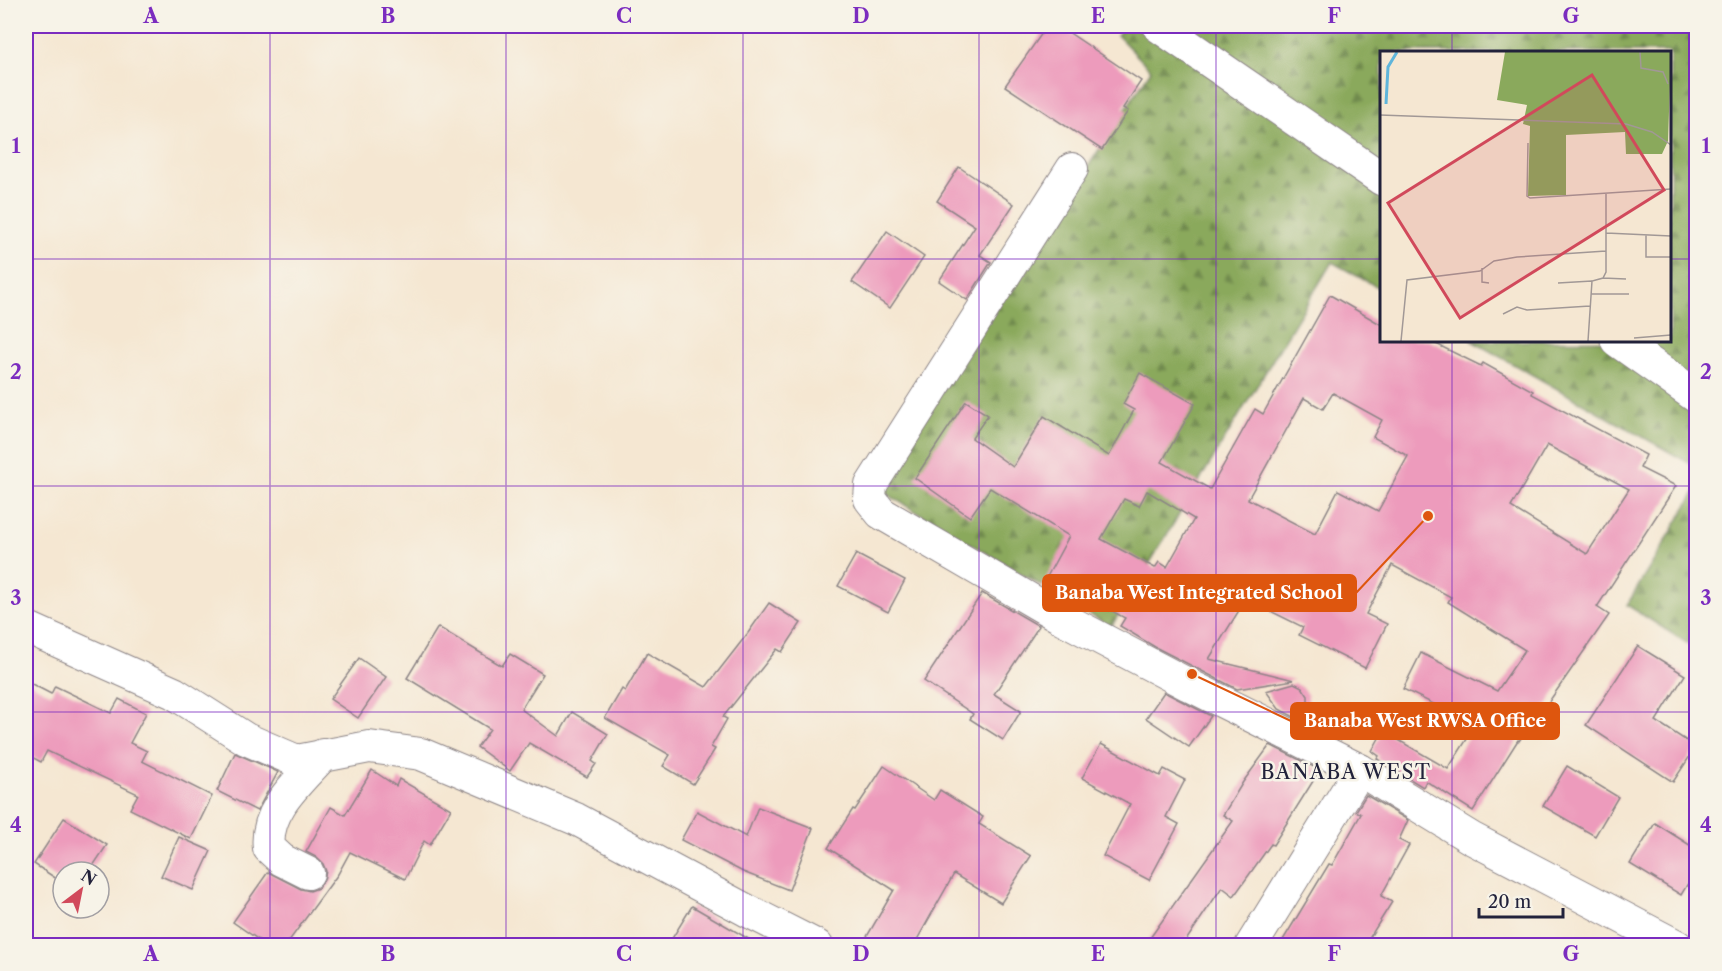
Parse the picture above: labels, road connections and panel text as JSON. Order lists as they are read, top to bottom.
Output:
{
  "districts": ["BANABA WEST"],
  "places": ["Banaba West Integrated School", "Banaba West RWSA Office"],
  "scale_bar": "20 m",
  "north": "top right",
  "grid": {
    "columns": [
      "A",
      "B",
      "C",
      "D",
      "E",
      "F",
      "G"
    ],
    "rows": [
      "1",
      "2",
      "3",
      "4"
    ]
  }
}
